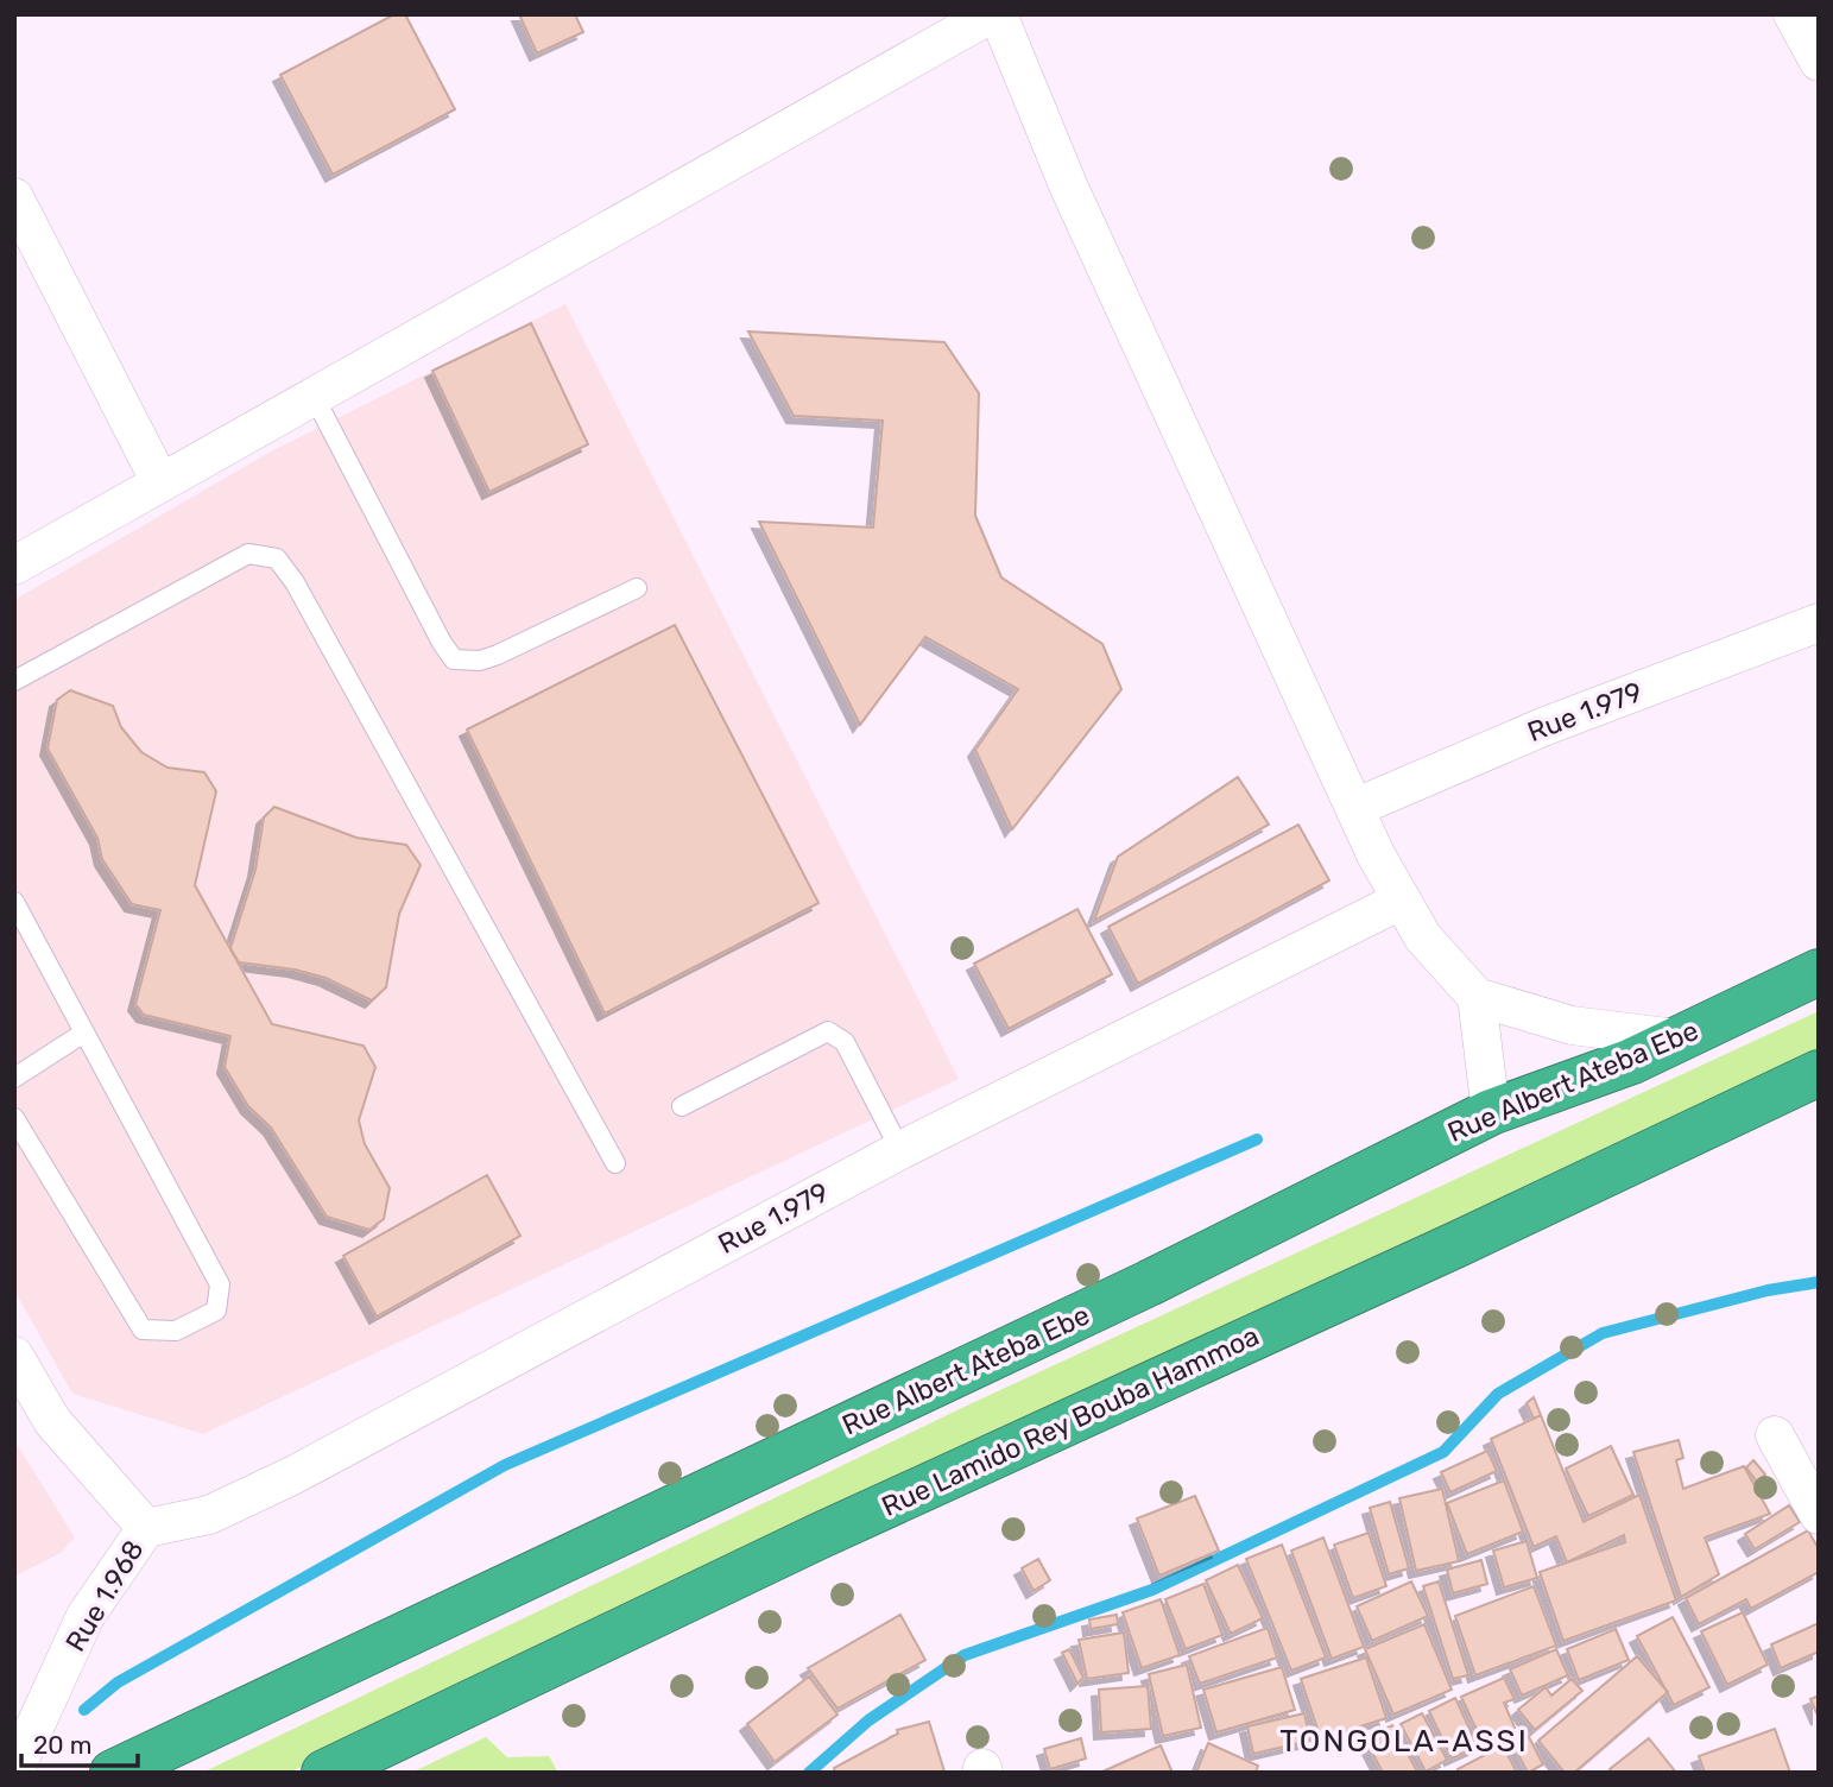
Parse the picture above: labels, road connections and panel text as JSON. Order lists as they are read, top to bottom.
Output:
{
  "streets": {
    "highway": ["Rue Albert Ateba Ebe", "Rue Lamido Rey Bouba Hammoa"],
    "street": ["Rue 1.979", "Rue 1.968"]
  },
  "crossings": [
    ["Rue 1.979", "Rue 1.968"]
  ],
  "districts": ["TONGOLA-ASSI"],
  "scale_bar": "20 m"
}
